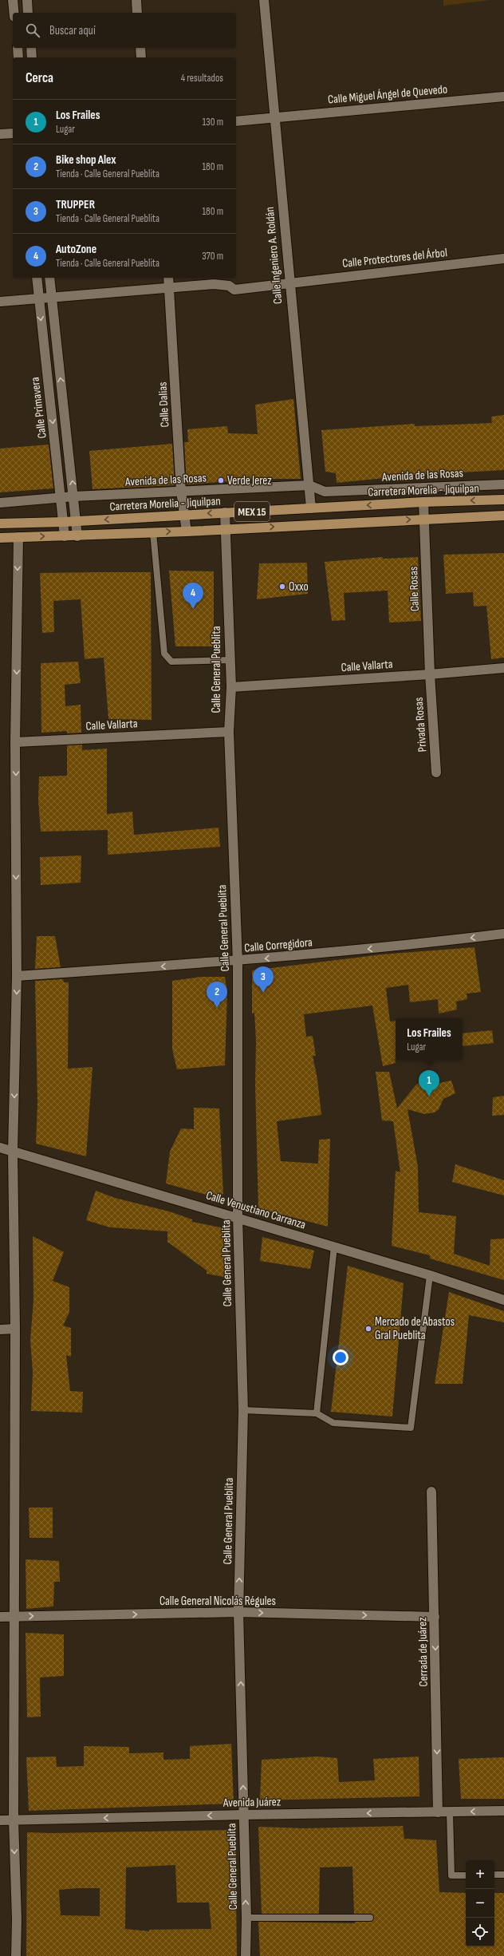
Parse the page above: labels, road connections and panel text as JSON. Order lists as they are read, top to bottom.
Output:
{
  "streets": {
    "main road": ["Carretera Morelia - Jiquilpan", "MEX 15"],
    "street": [
      "Calle Miguel Ángel de Quevedo",
      "Calle Ingeniero A. Roldán",
      "Calle Protectores del Árbol",
      "Calle Dalias",
      "Calle Primavera",
      "Avenida de las Rosas",
      "Calle Rosas",
      "Calle Vallarta",
      "Calle General Pueblita",
      "Privada Rosas",
      "Calle Corregidora",
      "Calle Venustiano Carranza",
      "Calle General Nicolás Régules",
      "Cerrada de Juárez",
      "Avenida Juárez"
    ]
  },
  "crossings": [
    ["Calle Miguel Ángel de Quevedo", "Calle Ingeniero A. Roldán"],
    ["Calle Ingeniero A. Roldán", "Calle Protectores del Árbol"],
    ["Calle Ingeniero A. Roldán", "Avenida de las Rosas"],
    ["Calle Ingeniero A. Roldán", "Carretera Morelia - Jiquilpan"],
    ["Calle Protectores del Árbol", "Calle Dalias"],
    ["Calle Protectores del Árbol", "Calle Primavera"],
    ["Calle Dalias", "Avenida de las Rosas"],
    ["Calle Dalias", "Carretera Morelia - Jiquilpan"],
    ["Calle Dalias", "MEX 15"],
    ["Calle Primavera", "Avenida de las Rosas"],
    ["Calle Primavera", "Carretera Morelia - Jiquilpan"],
    ["Calle Primavera", "MEX 15"],
    ["Carretera Morelia - Jiquilpan", "Calle Rosas"],
    ["Carretera Morelia - Jiquilpan", "Calle General Pueblita"],
    ["MEX 15", "Calle Rosas"],
    ["MEX 15", "Calle General Pueblita"],
    ["Calle Rosas", "Calle Vallarta"],
    ["Calle Rosas", "Privada Rosas"],
    ["Calle Vallarta", "Calle General Pueblita"],
    ["Calle Vallarta", "Privada Rosas"],
    ["Calle General Pueblita", "Calle Corregidora"],
    ["Calle General Pueblita", "Calle Venustiano Carranza"],
    ["Calle General Pueblita", "Calle General Nicolás Régules"],
    ["Calle General Pueblita", "Avenida Juárez"],
    ["Calle General Nicolás Régules", "Cerrada de Juárez"],
    ["Cerrada de Juárez", "Avenida Juárez"]
  ],
  "one_way": [
    "Calle General Pueblita",
    "Calle Corregidora",
    "Calle General Nicolás Régules",
    "Cerrada de Juárez",
    "Avenida Juárez"
  ],
  "places": ["Verde Jerez", "Oxxo", "Mercado de Abastos Gral Pueblita"],
  "page": {
    "search": "Buscar aquí",
    "heading": ["Cerca", "4 resultados"],
    "list": [
      {
        "mark": "1",
        "name": "Los Frailes",
        "note": "Lugar",
        "value": "130 m"
      },
      {
        "mark": "2",
        "name": "Bike shop Alex",
        "note": "Tienda · Calle General Pueblita",
        "value": "180 m"
      },
      {
        "mark": "3",
        "name": "TRUPPER",
        "note": "Tienda · Calle General Pueblita",
        "value": "180 m"
      },
      {
        "mark": "4",
        "name": "AutoZone",
        "note": "Tienda · Calle General Pueblita",
        "value": "370 m"
      }
    ],
    "pins": [
      "4",
      "3",
      "2",
      "1"
    ],
    "popup": ["Los Frailes", "Lugar"],
    "map_buttons": ["+", "−"]
  }
}
